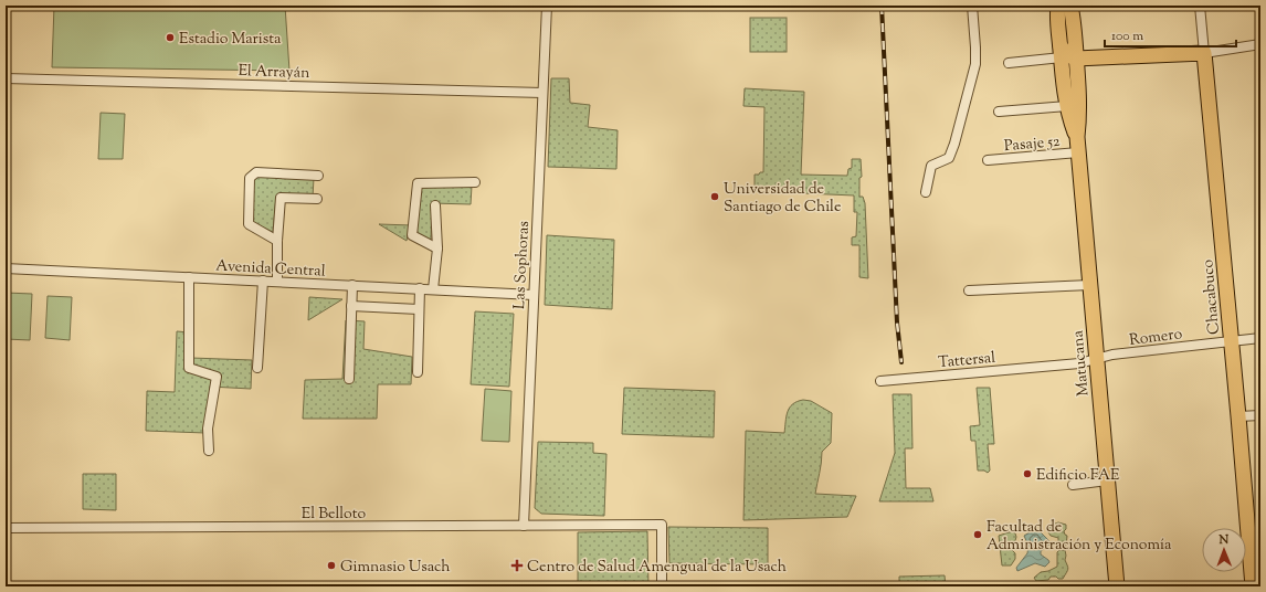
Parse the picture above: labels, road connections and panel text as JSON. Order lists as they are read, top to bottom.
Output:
{
  "streets": {
    "main road": ["Chacabuco", "Matucana"],
    "street": [
      "El Arrayán",
      "Pasaje 52",
      "Las Sophoras",
      "Avenida Central",
      "Romero",
      "Tattersal",
      "El Belloto"
    ]
  },
  "crossings": [
    ["El Arrayán", "Las Sophoras"],
    ["Pasaje 52", "Matucana"],
    ["Las Sophoras", "Avenida Central"],
    ["Las Sophoras", "El Belloto"],
    ["Chacabuco", "Romero"],
    ["Romero", "Tattersal"],
    ["Romero", "Matucana"]
  ],
  "places": {
    "other": [
      "Estadio Marista",
      "Universidad de Santiago de Chile",
      "Edificio FAE",
      "Facultad de Administración y Economía",
      "Gimnasio Usach"
    ],
    "health": ["Centro de Salud Amengual de la Usach"]
  },
  "scale_bar": "100 m",
  "north": "top"
}
